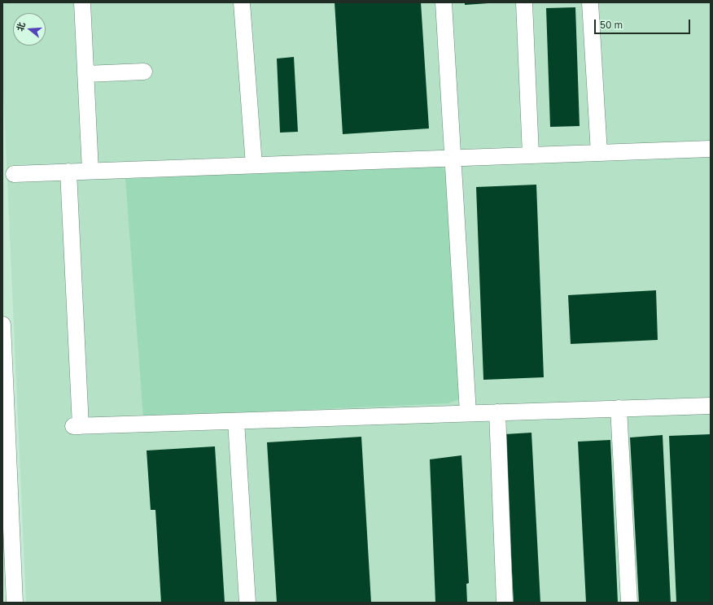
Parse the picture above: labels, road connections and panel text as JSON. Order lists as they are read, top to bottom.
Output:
{
  "scale_bar": "50 m",
  "north": "left"
}
